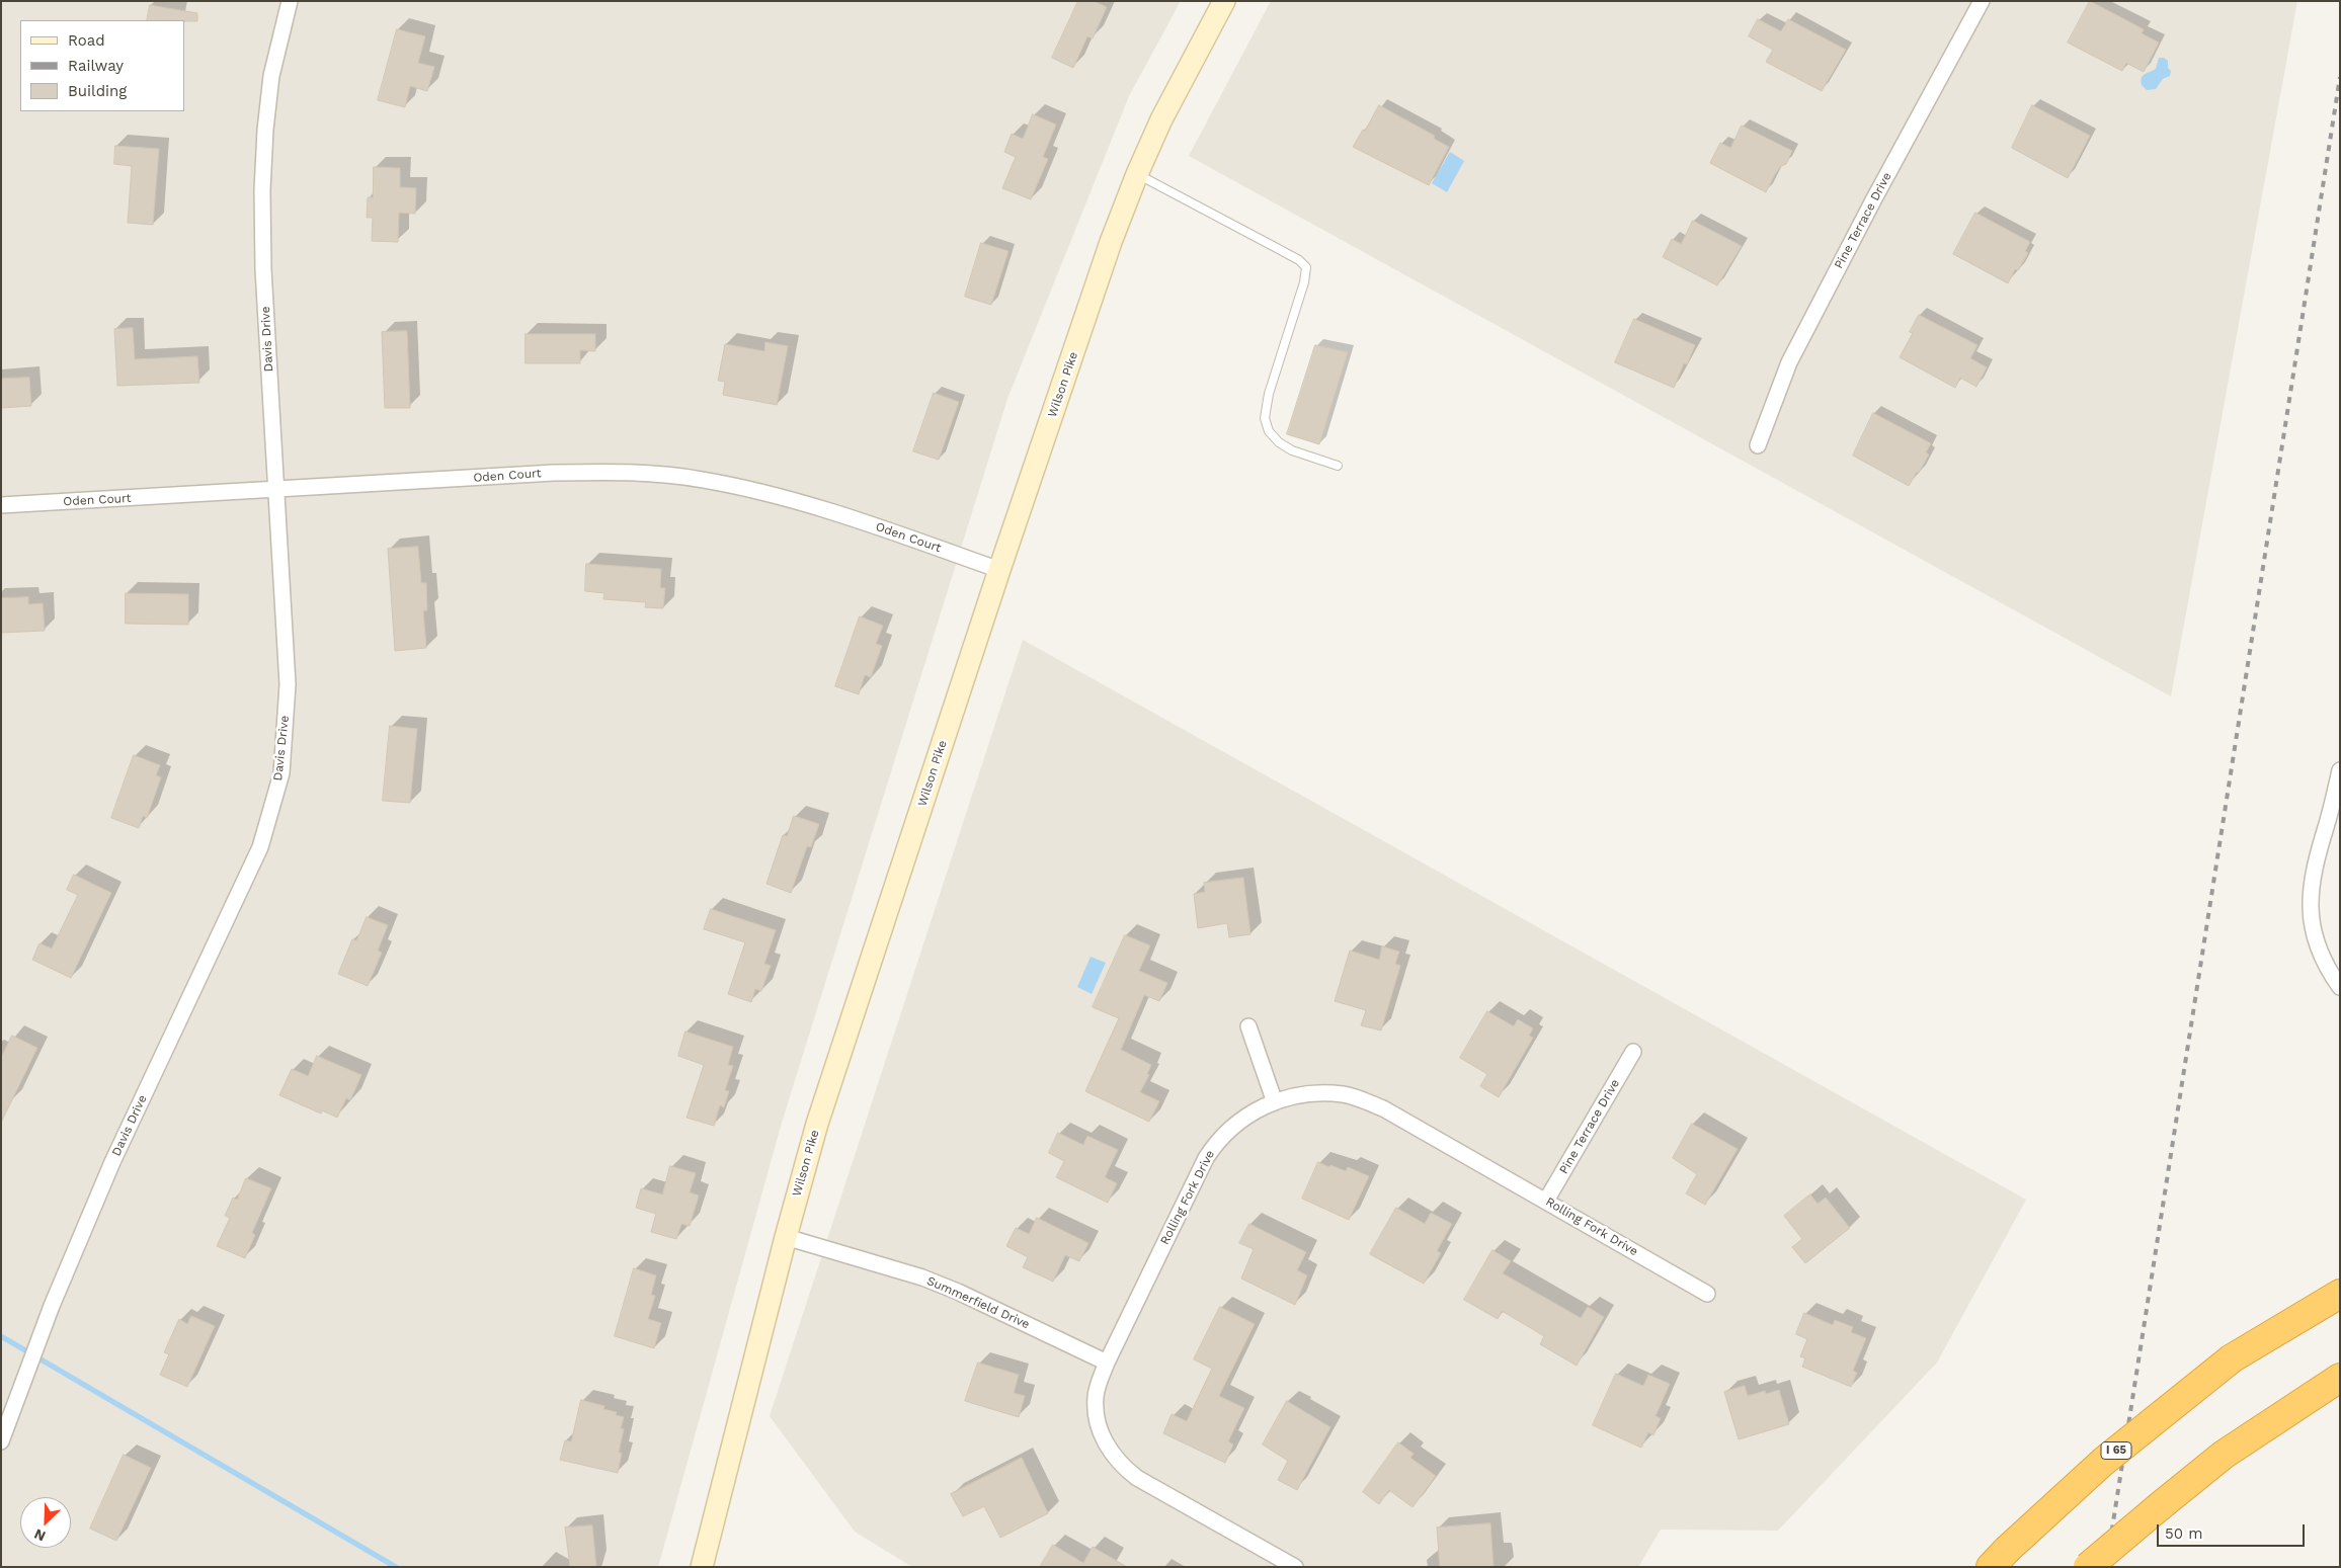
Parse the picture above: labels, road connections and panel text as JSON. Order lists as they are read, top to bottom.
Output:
{
  "streets": {
    "highway": ["I 65"],
    "main road": ["Wilson Pike"],
    "street": [
      "Pine Terrace Drive",
      "Davis Drive",
      "Oden Court",
      "Rolling Fork Drive",
      "Summerfield Drive"
    ]
  },
  "crossings": [
    ["Pine Terrace Drive", "Rolling Fork Drive"],
    ["Davis Drive", "Oden Court"],
    ["Wilson Pike", "Oden Court"],
    ["Wilson Pike", "Summerfield Drive"],
    ["Rolling Fork Drive", "Summerfield Drive"]
  ],
  "legend": ["Road", "Railway", "Building"],
  "scale_bar": "50 m",
  "north": "bottom left"
}
